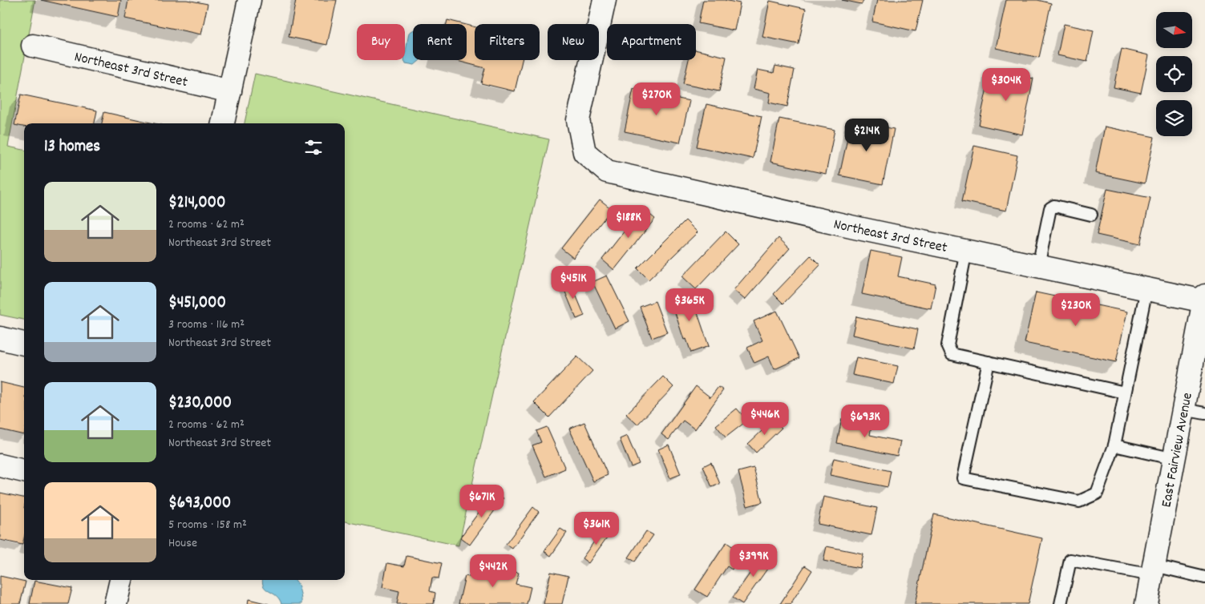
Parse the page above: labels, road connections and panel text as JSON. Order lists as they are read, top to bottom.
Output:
{
  "streets": {
    "street": ["Northeast 3rd Street", "East Fairview Avenue"]
  },
  "crossings": [
    ["Northeast 3rd Street", "East Fairview Avenue"]
  ],
  "north": "right",
  "page": {
    "chip": [
      "Buy",
      "Rent",
      "Filters",
      "New",
      "Apartment"
    ],
    "price": [
      "$304K",
      "$270K",
      "$214K",
      "$188K",
      "$451K",
      "$365K",
      "$230K",
      "$446K",
      "$693K",
      "$671K",
      "$361K",
      "$399K",
      "$442K"
    ],
    "heading": "13 homes",
    "list": [
      {
        "name": "$214,000",
        "note": "2 rooms · 62 m² · Northeast 3rd Street"
      },
      {
        "name": "$451,000",
        "note": "3 rooms · 116 m² · Northeast 3rd Street"
      },
      {
        "name": "$230,000",
        "note": "2 rooms · 62 m² · Northeast 3rd Street"
      },
      {
        "name": "$693,000",
        "note": "5 rooms · 158 m² · House"
      }
    ]
  }
}
